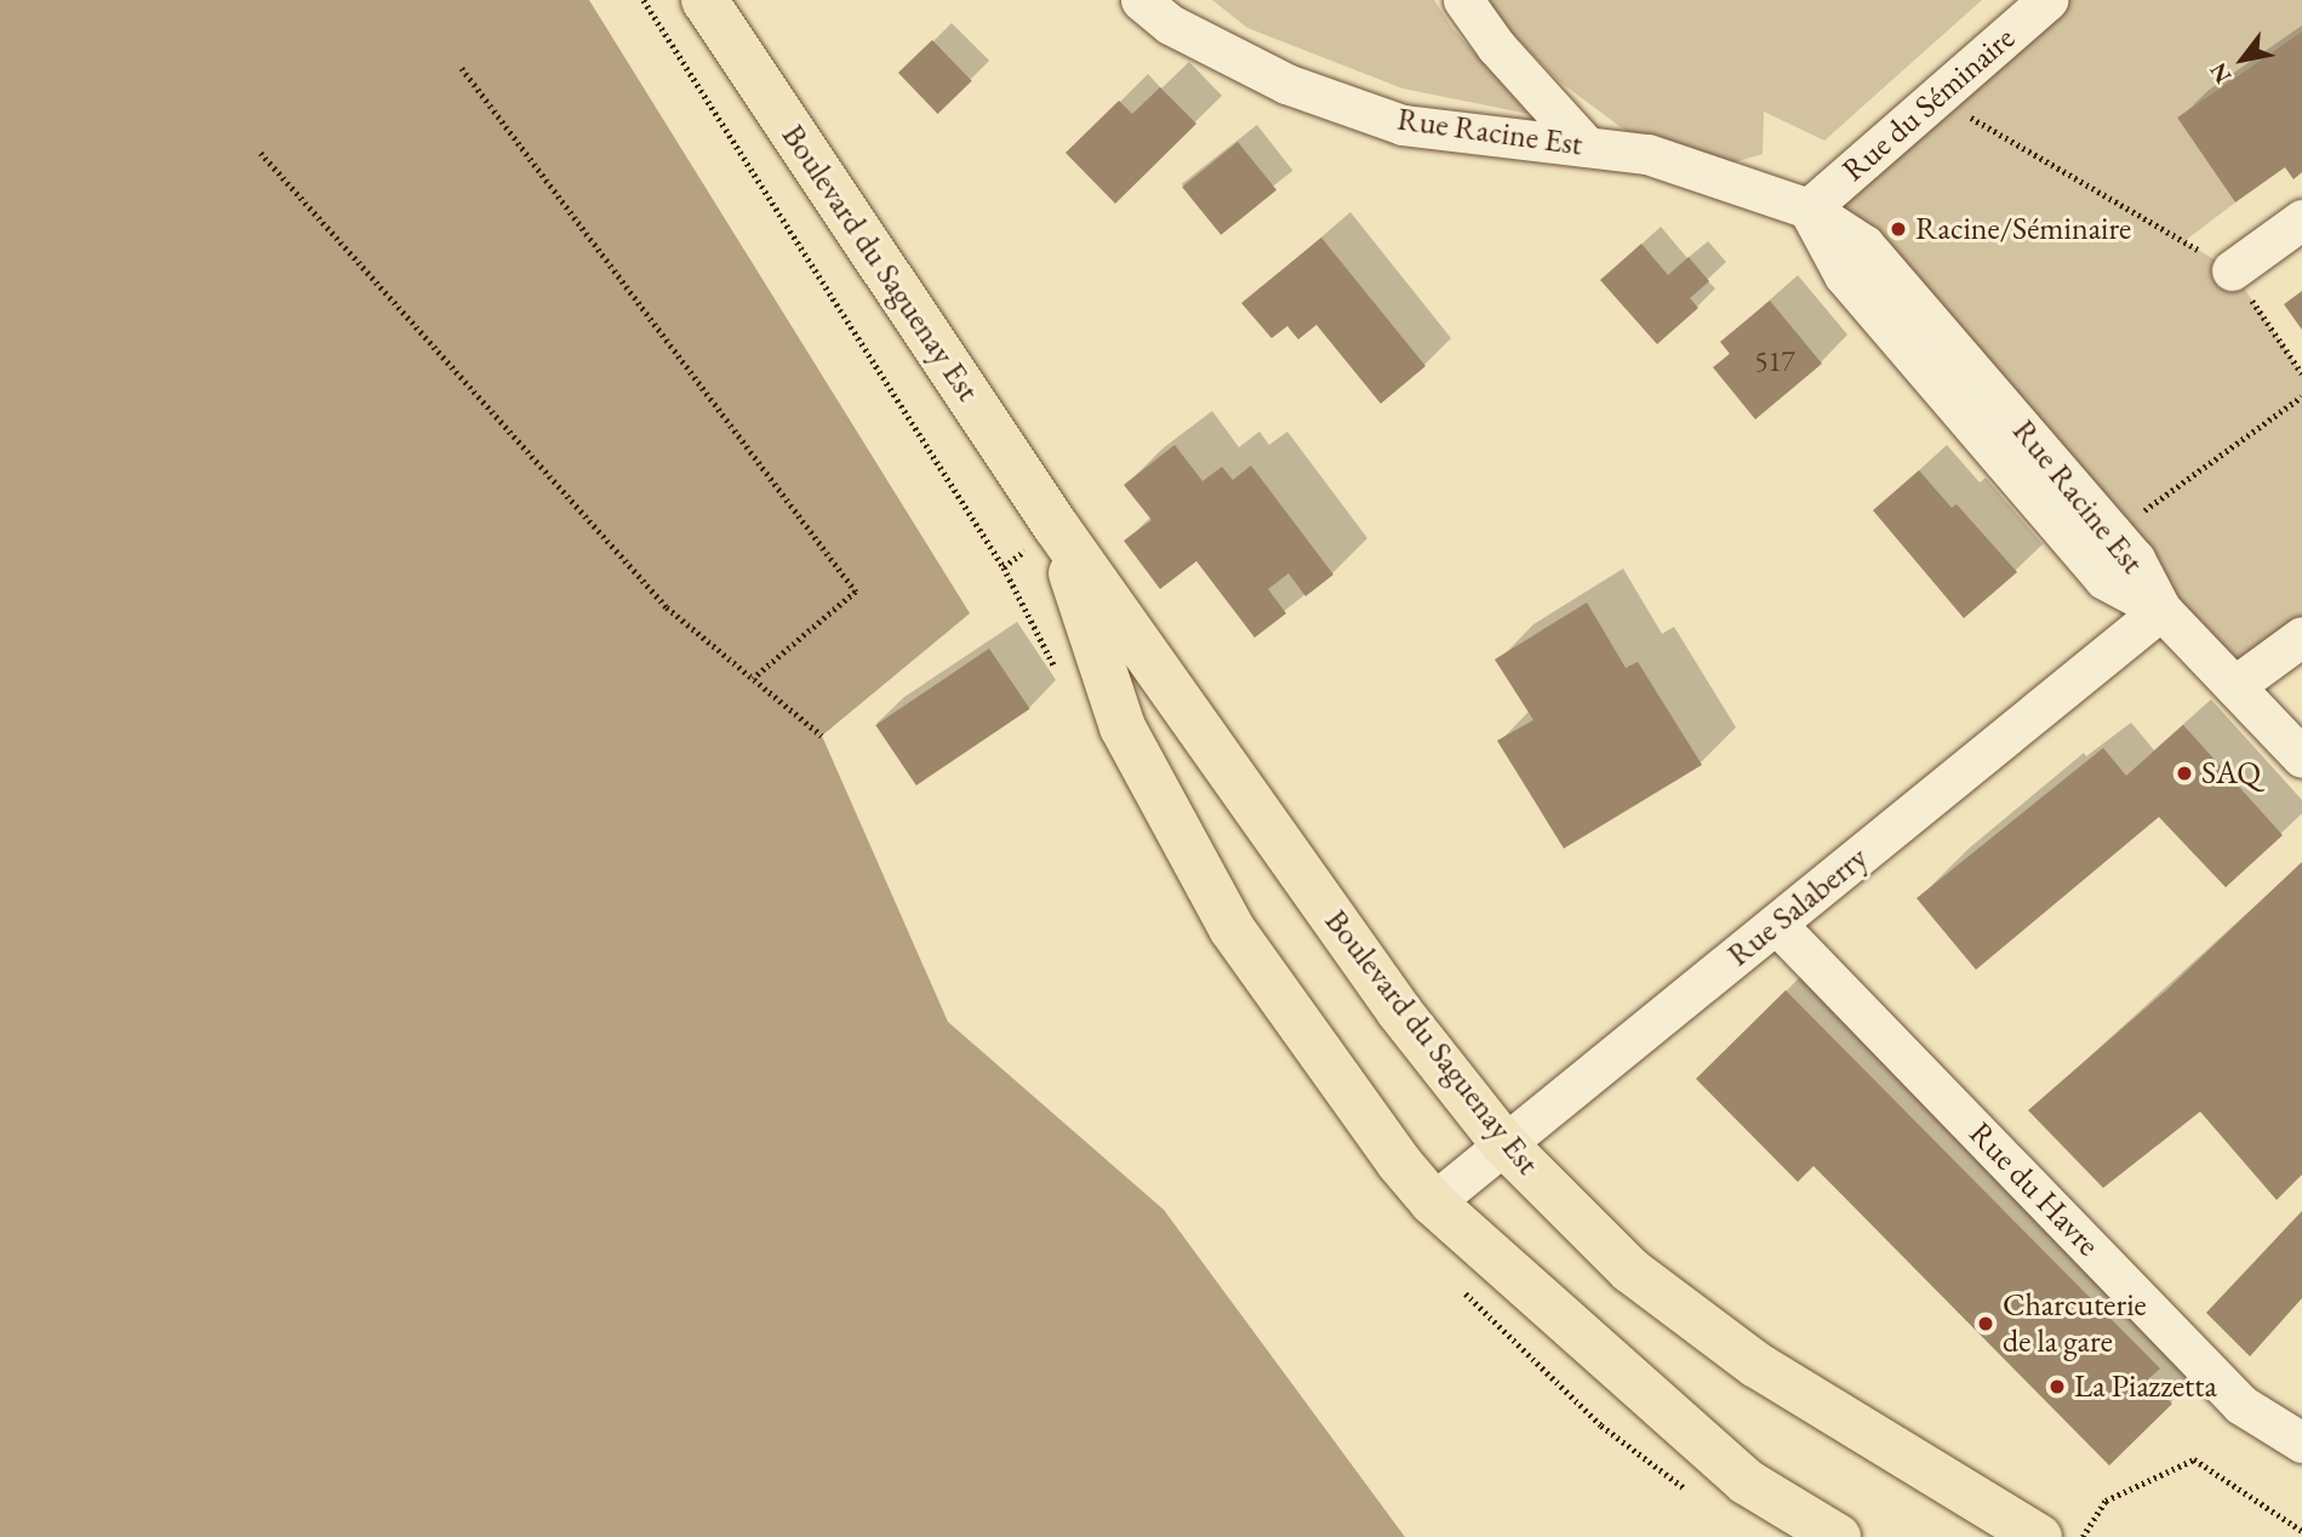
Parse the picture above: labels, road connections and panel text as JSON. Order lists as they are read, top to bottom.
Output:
{
  "streets": {
    "main road": ["Boulevard du Saguenay Est"],
    "street": [
      "Rue du Séminaire",
      "Rue Racine Est",
      "Rue Salaberry",
      "Rue du Havre"
    ]
  },
  "crossings": [
    ["Rue du Séminaire", "Rue Racine Est"],
    ["Rue Racine Est", "Rue Salaberry"],
    ["Boulevard du Saguenay Est", "Rue Salaberry"],
    ["Rue Salaberry", "Rue du Havre"]
  ],
  "places": [
    "Racine/Séminaire",
    "SAQ",
    "Charcuterie de la gare",
    "La Piazzetta"
  ],
  "house_numbers": ["517"],
  "north": "bottom left"
}
